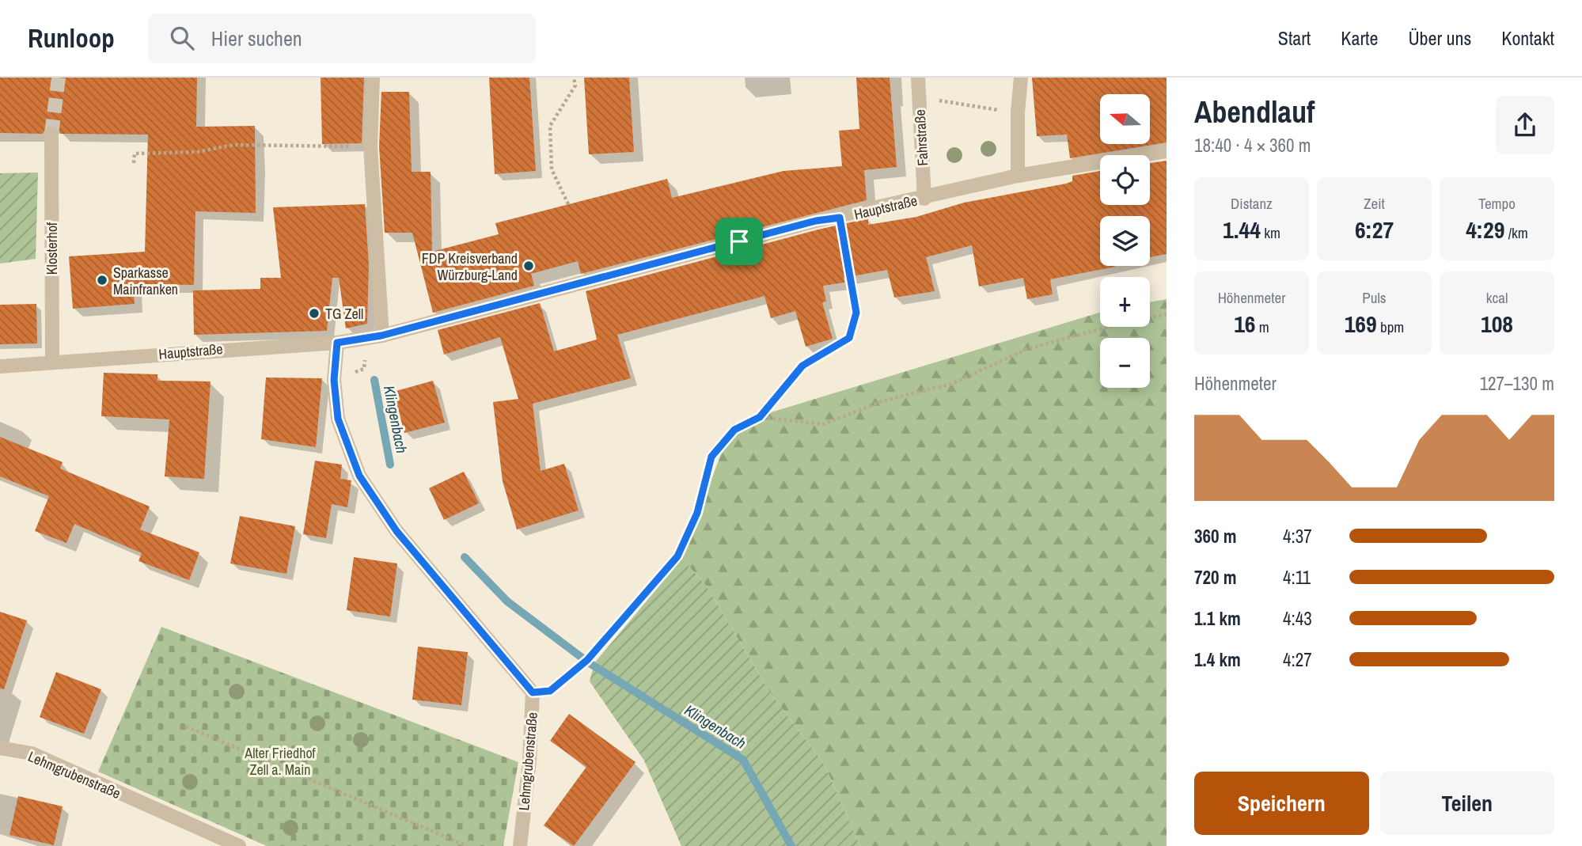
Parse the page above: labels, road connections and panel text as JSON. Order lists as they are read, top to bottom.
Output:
{
  "streets": {
    "street": [
      "Fahrstraße",
      "Hauptstraße",
      "Klosterhof",
      "Lehmgrubenstraße"
    ]
  },
  "crossings": [
    ["Fahrstraße", "Hauptstraße"],
    ["Hauptstraße", "Klosterhof"],
    ["Hauptstraße", "Lehmgrubenstraße"]
  ],
  "water": ["Klingenbach"],
  "parks": ["Alter Friedhof Zell a. Main"],
  "places": ["FDP Kreisverband Würzburg-Land", "Sparkasse Mainfranken", "TG Zell"],
  "north": "left",
  "page": {
    "header": "Runloop",
    "search": "Hier suchen",
    "nav": [
      "Start",
      "Karte",
      "Über uns",
      "Kontakt"
    ],
    "heading": ["Abendlauf", "18:40 · 4 × 360 m"],
    "map_buttons": ["+", "−"],
    "stats": [
      ["Distanz", "1.44 km"],
      ["Zeit", "6:27"],
      ["Tempo", "4:29 /km"],
      ["Höhenmeter", "16 m"],
      ["Puls", "169 bpm"],
      ["kcal", "108"]
    ],
    "chart": ["Höhenmeter", "127–130 m"],
    "list": [
      {
        "name": "360 m",
        "note": "4:37"
      },
      {
        "name": "720 m",
        "note": "4:11"
      },
      {
        "name": "1.1 km",
        "note": "4:43"
      },
      {
        "name": "1.4 km",
        "note": "4:27"
      }
    ],
    "buttons": ["Speichern", "Teilen"]
  }
}
